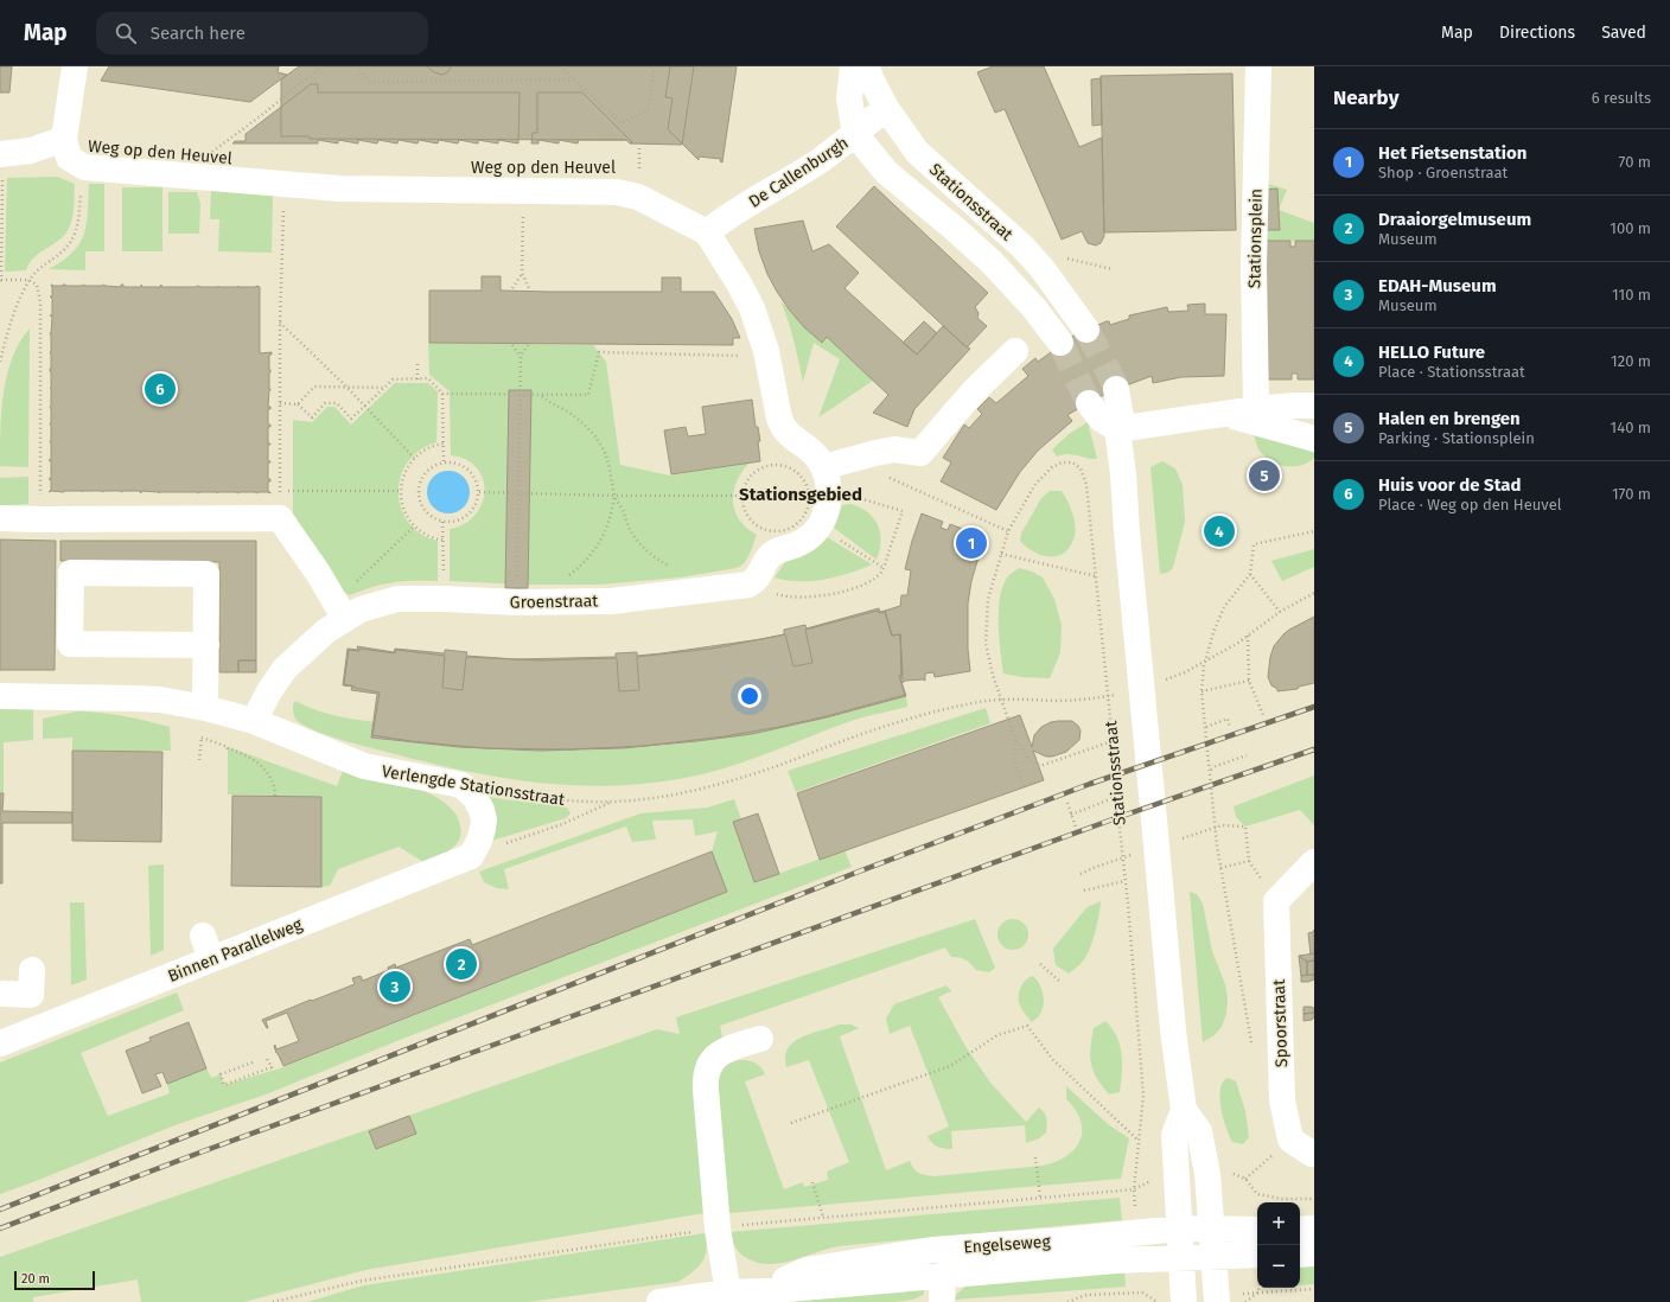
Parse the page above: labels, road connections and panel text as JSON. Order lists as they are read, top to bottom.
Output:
{
  "streets": {
    "street": [
      "Weg op den Heuvel",
      "De Callenburgh",
      "Stationsstraat",
      "Stationsplein",
      "Groenstraat",
      "Verlengde Stationsstraat",
      "Binnen Parallelweg",
      "Spoorstraat",
      "Engelseweg"
    ]
  },
  "crossings": [
    ["Weg op den Heuvel", "De Callenburgh"],
    ["Weg op den Heuvel", "Groenstraat"],
    ["De Callenburgh", "Stationsstraat"],
    ["Stationsstraat", "Engelseweg"],
    ["Groenstraat", "Verlengde Stationsstraat"],
    ["Verlengde Stationsstraat", "Binnen Parallelweg"]
  ],
  "districts": ["Stationsgebied"],
  "scale_bar": "20 m",
  "page": {
    "header": "Map",
    "search": "Search here",
    "nav": ["Map", "Directions", "Saved"],
    "heading": ["Nearby", "6 results"],
    "list": [
      {
        "mark": "1",
        "name": "Het Fietsenstation",
        "note": "Shop · Groenstraat",
        "value": "70 m"
      },
      {
        "mark": "2",
        "name": "Draaiorgelmuseum",
        "note": "Museum",
        "value": "100 m"
      },
      {
        "mark": "3",
        "name": "EDAH-Museum",
        "note": "Museum",
        "value": "110 m"
      },
      {
        "mark": "4",
        "name": "HELLO Future",
        "note": "Place · Stationsstraat",
        "value": "120 m"
      },
      {
        "mark": "5",
        "name": "Halen en brengen",
        "note": "Parking · Stationsplein",
        "value": "140 m"
      },
      {
        "mark": "6",
        "name": "Huis voor de Stad",
        "note": "Place · Weg op den Heuvel",
        "value": "170 m"
      }
    ],
    "pins": [
      "6",
      "5",
      "4",
      "1",
      "2",
      "3"
    ],
    "map_buttons": ["+", "−"],
    "scale": "20 m"
  }
}
